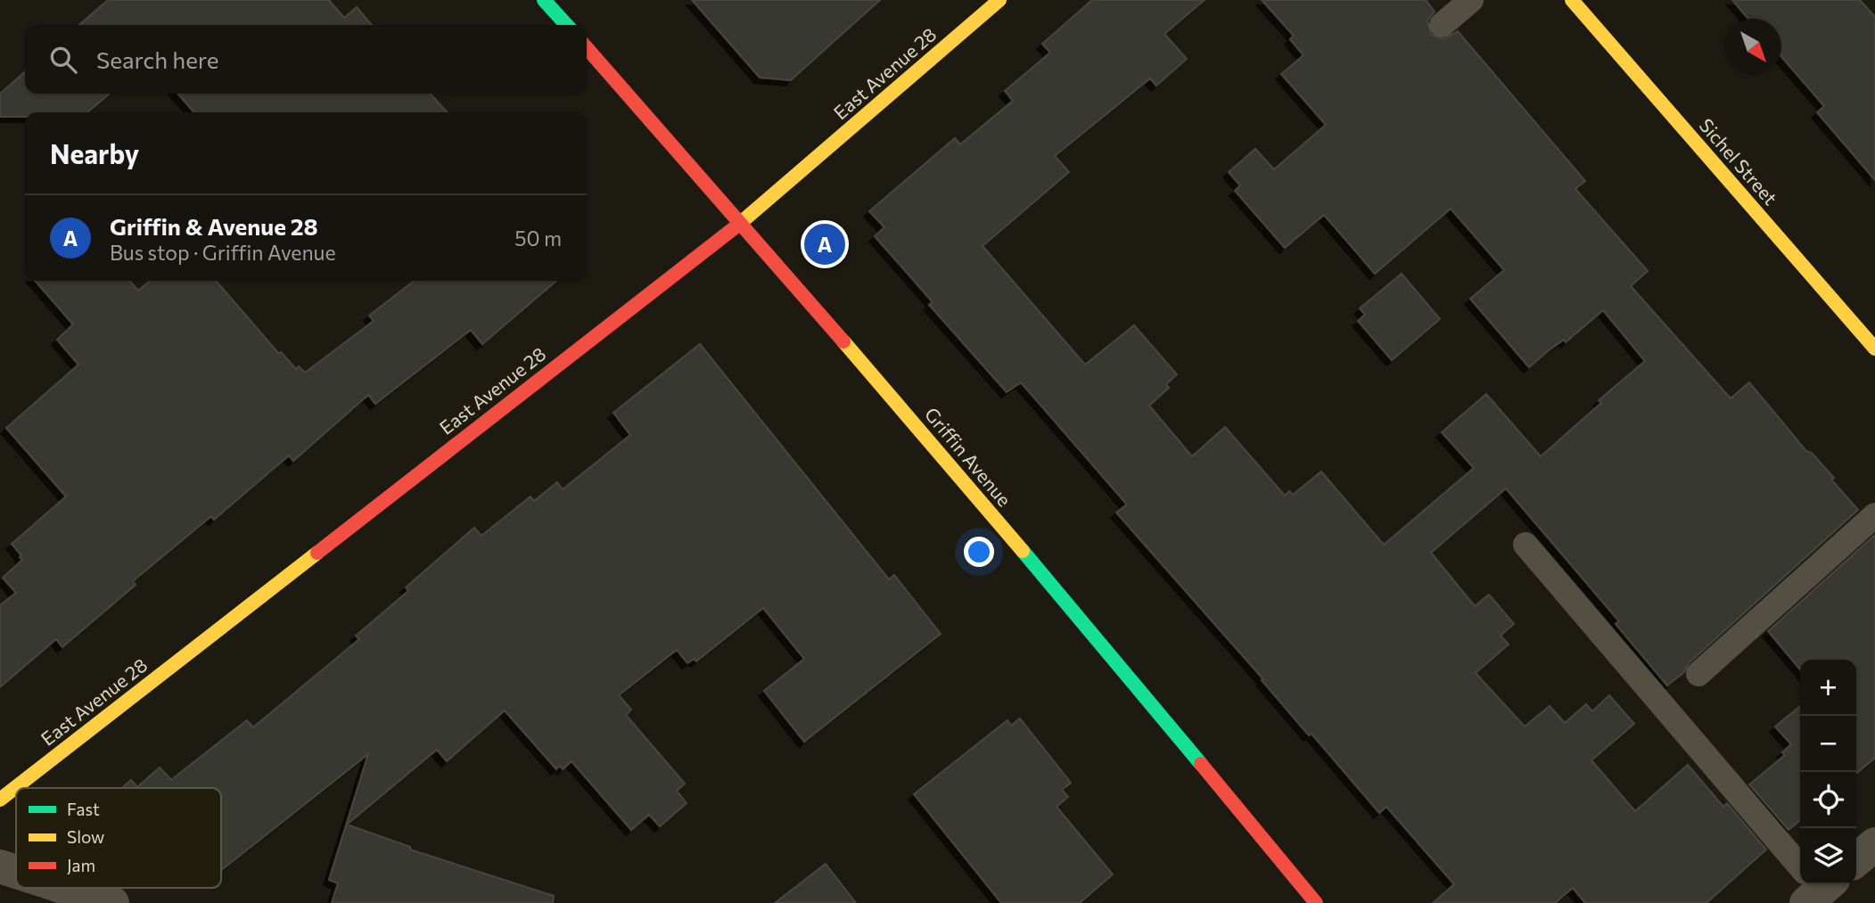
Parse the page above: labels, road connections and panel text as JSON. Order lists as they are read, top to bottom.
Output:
{
  "streets": {
    "street": ["East Avenue 28", "Sichel Street", "Griffin Avenue"]
  },
  "crossings": [
    ["East Avenue 28", "Griffin Avenue"]
  ],
  "legend": ["Fast", "Slow", "Jam"],
  "north": "bottom right",
  "page": {
    "search": "Search here",
    "heading": "Nearby",
    "list": [
      {
        "mark": "A",
        "name": "Griffin & Avenue 28",
        "note": "Bus stop · Griffin Avenue",
        "value": "50 m"
      }
    ],
    "pins": "A",
    "map_buttons": ["+", "−"]
  }
}
